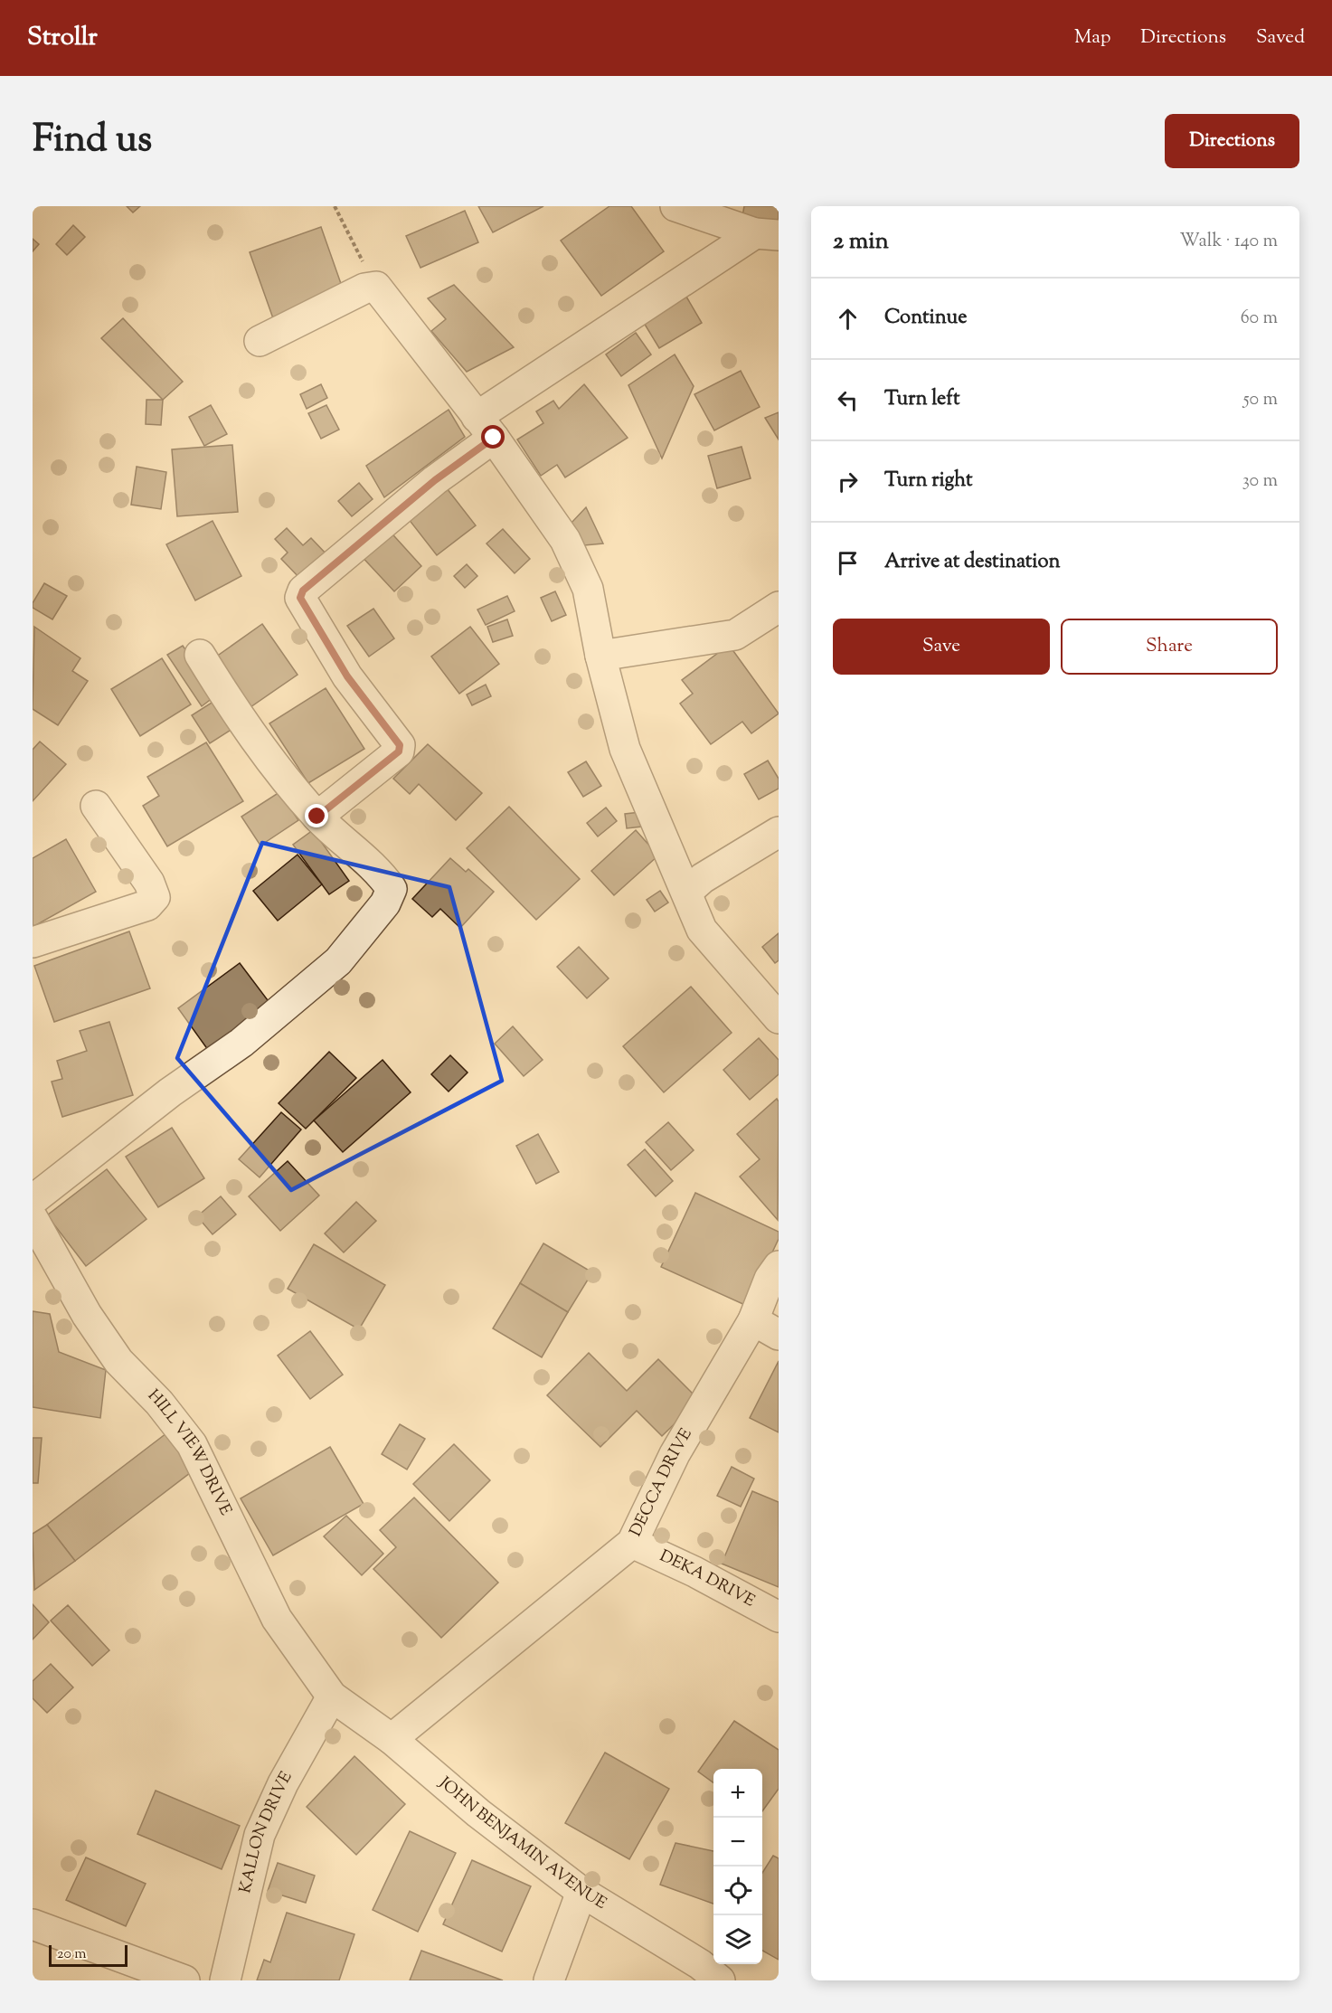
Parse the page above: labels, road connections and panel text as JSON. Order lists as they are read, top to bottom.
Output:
{
  "streets": {
    "street": [
      "HILL VIEW DRIVE",
      "DECCA DRIVE",
      "DEKA DRIVE",
      "KALLON DRIVE",
      "JOHN BENJAMIN AVENUE"
    ]
  },
  "crossings": [
    ["HILL VIEW DRIVE", "KALLON DRIVE"],
    ["HILL VIEW DRIVE", "JOHN BENJAMIN AVENUE"],
    ["DECCA DRIVE", "DEKA DRIVE"],
    ["DECCA DRIVE", "JOHN BENJAMIN AVENUE"],
    ["KALLON DRIVE", "JOHN BENJAMIN AVENUE"]
  ],
  "scale_bar": "20 m",
  "page": {
    "header": "Strollr",
    "nav": ["Map", "Directions", "Saved"],
    "title": "Find us",
    "buttons": [
      "Directions",
      ["Save", "Share"]
    ],
    "heading": ["2 min", "Walk · 140 m"],
    "list": [
      ["Continue", "60 m"],
      ["Turn left", "50 m"],
      ["Turn right", "30 m"],
      "Arrive at destination"
    ],
    "map_buttons": ["+", "−"],
    "scale": "20 m"
  }
}
